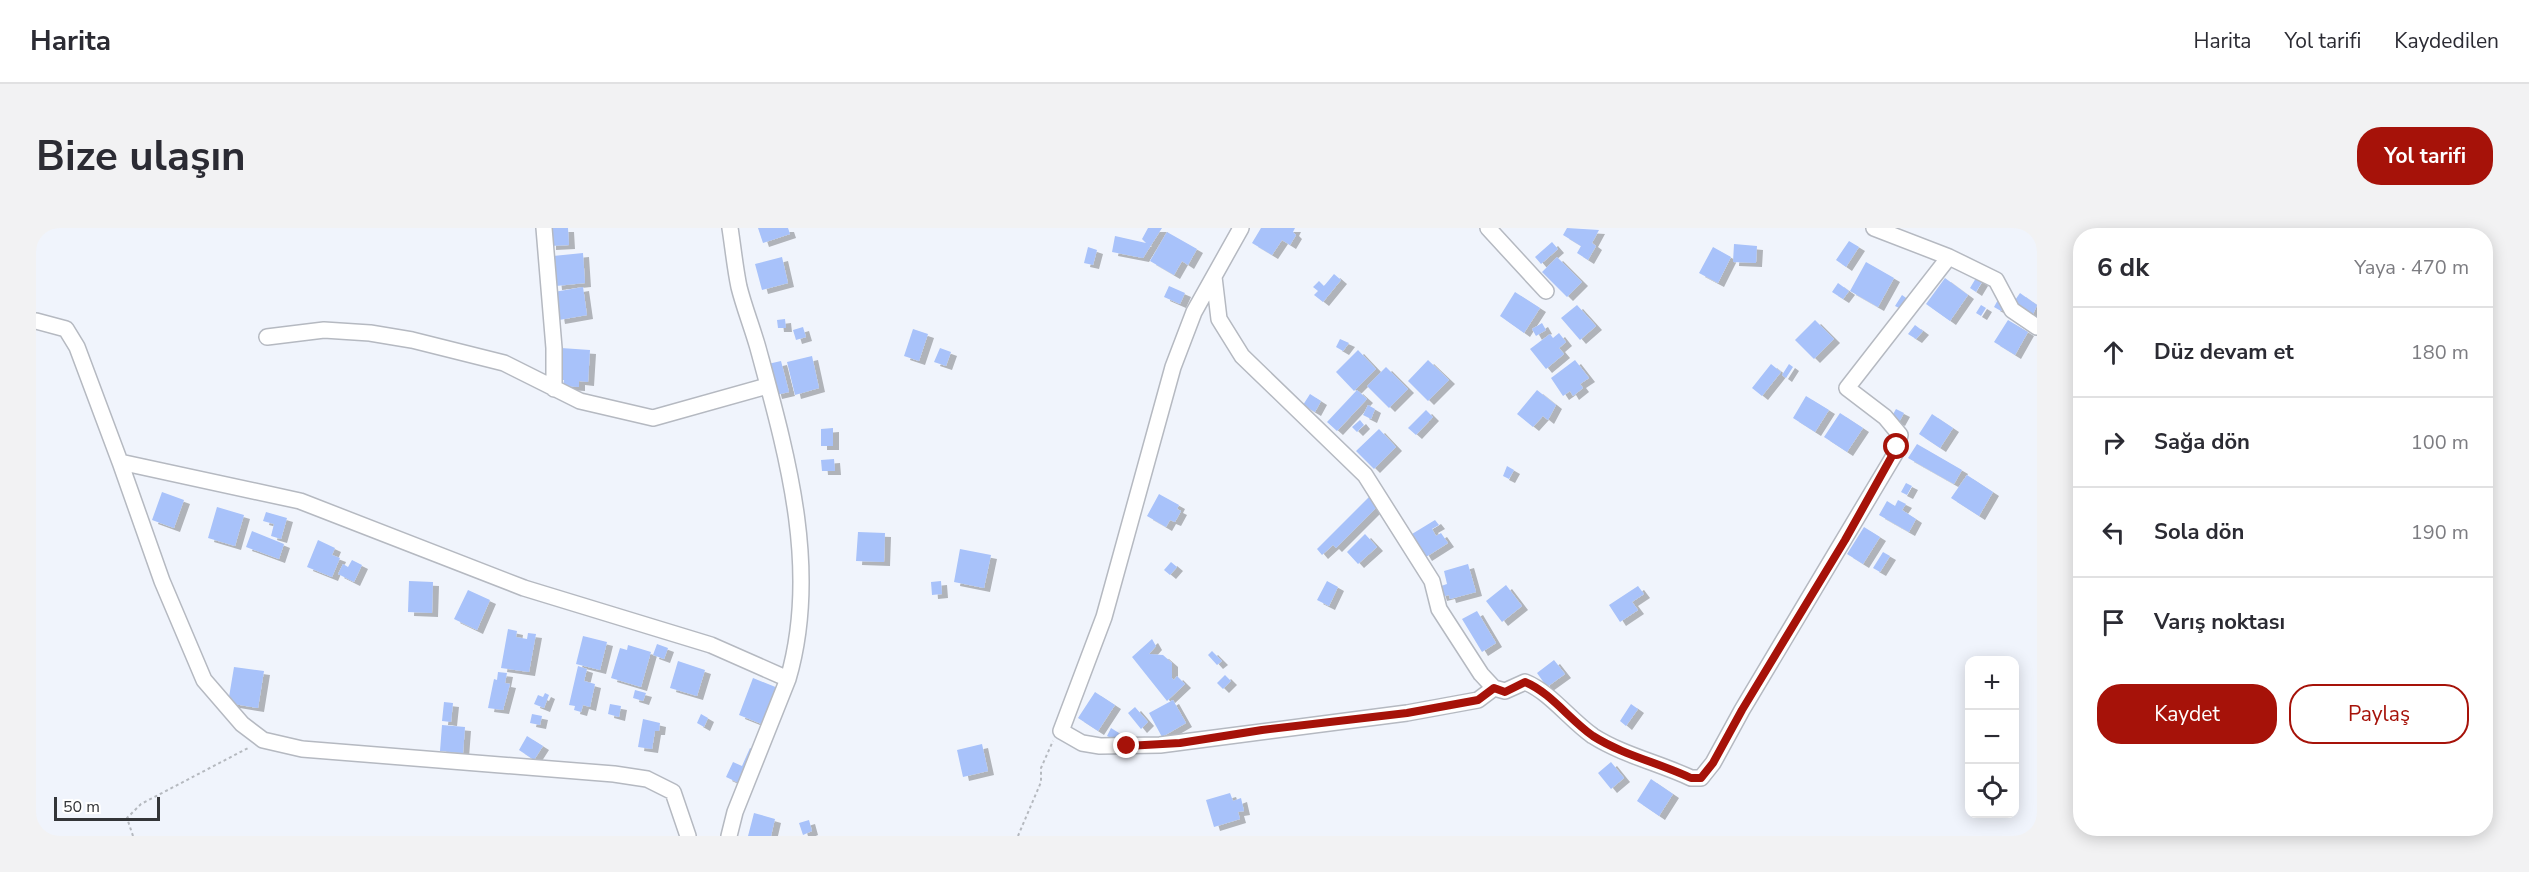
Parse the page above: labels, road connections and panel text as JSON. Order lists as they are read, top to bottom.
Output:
{
  "scale_bar": "50 m",
  "page": {
    "header": "Harita",
    "nav": ["Harita", "Yol tarifi", "Kaydedilen"],
    "buttons": [
      "Yol tarifi",
      ["Kaydet", "Paylaş"]
    ],
    "title": "Bize ulaşın",
    "heading": ["6 dk", "Yaya · 470 m"],
    "list": [
      ["Düz devam et", "180 m"],
      ["Sağa dön", "100 m"],
      ["Sola dön", "190 m"],
      "Varış noktası"
    ],
    "map_buttons": ["+", "−"],
    "scale": "50 m"
  }
}
